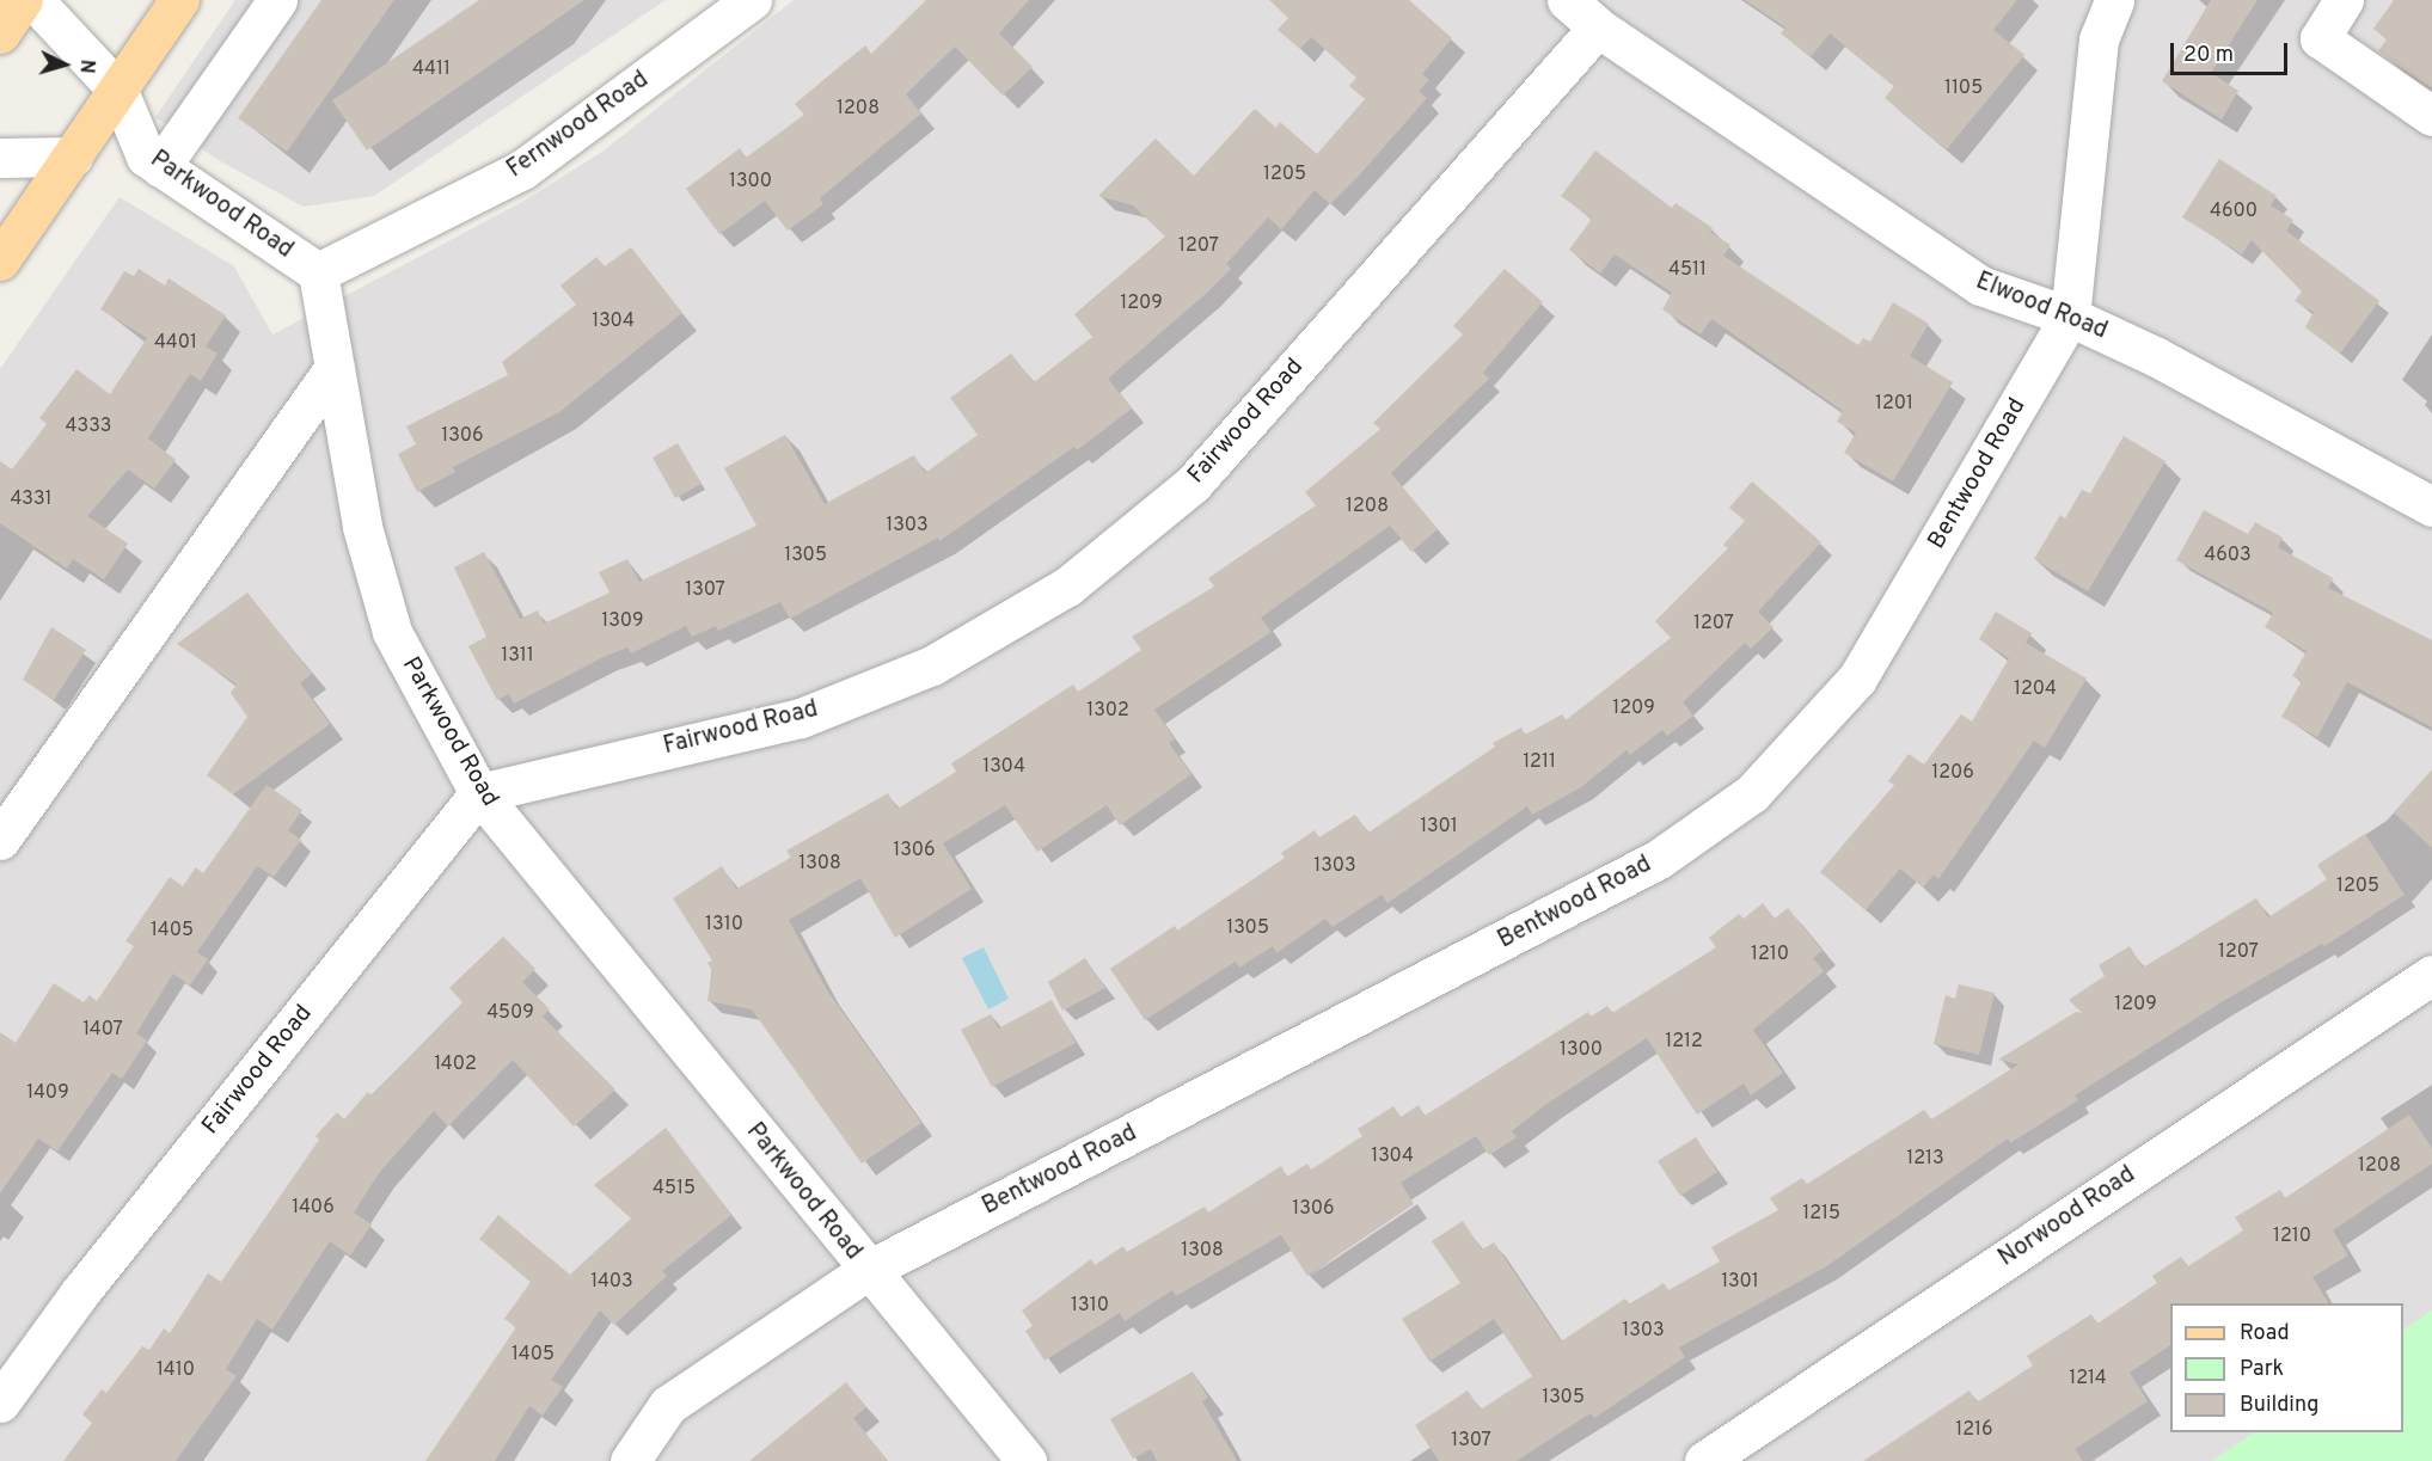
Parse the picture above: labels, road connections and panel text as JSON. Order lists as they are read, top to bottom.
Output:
{
  "streets": {
    "street": [
      "Fernwood Road",
      "Parkwood Road",
      "Elwood Road",
      "Fairwood Road",
      "Bentwood Road",
      "Norwood Road"
    ]
  },
  "crossings": [
    ["Fernwood Road", "Parkwood Road"],
    ["Parkwood Road", "Fairwood Road"],
    ["Parkwood Road", "Bentwood Road"],
    ["Elwood Road", "Fairwood Road"],
    ["Elwood Road", "Bentwood Road"]
  ],
  "house_numbers": [
    "4411",
    "1105",
    "1208",
    "1205",
    "1300",
    "4600",
    "1207",
    "4511",
    "1209",
    "1304",
    "4401",
    "1201",
    "4333",
    "1306",
    "4331",
    "1208",
    "1303",
    "1305",
    "4603",
    "1307",
    "1309",
    "1207",
    "1311",
    "1204",
    "1209",
    "1302",
    "1211",
    "1304",
    "1206",
    "1301",
    "1306",
    "1308",
    "1303",
    "1205",
    "1310",
    "1305",
    "1405",
    "1207",
    "1210",
    "1209",
    "4509",
    "1407",
    "1212",
    "1300",
    "1402",
    "1409",
    "1304",
    "1213",
    "1208",
    "4515",
    "1406",
    "1306",
    "1215",
    "1210",
    "1308",
    "1403",
    "1301",
    "1310",
    "1303",
    "1405",
    "1410",
    "1214",
    "1305",
    "1216",
    "1307"
  ],
  "legend": ["Road", "Park", "Building"],
  "scale_bar": "20 m",
  "north": "right"
}
